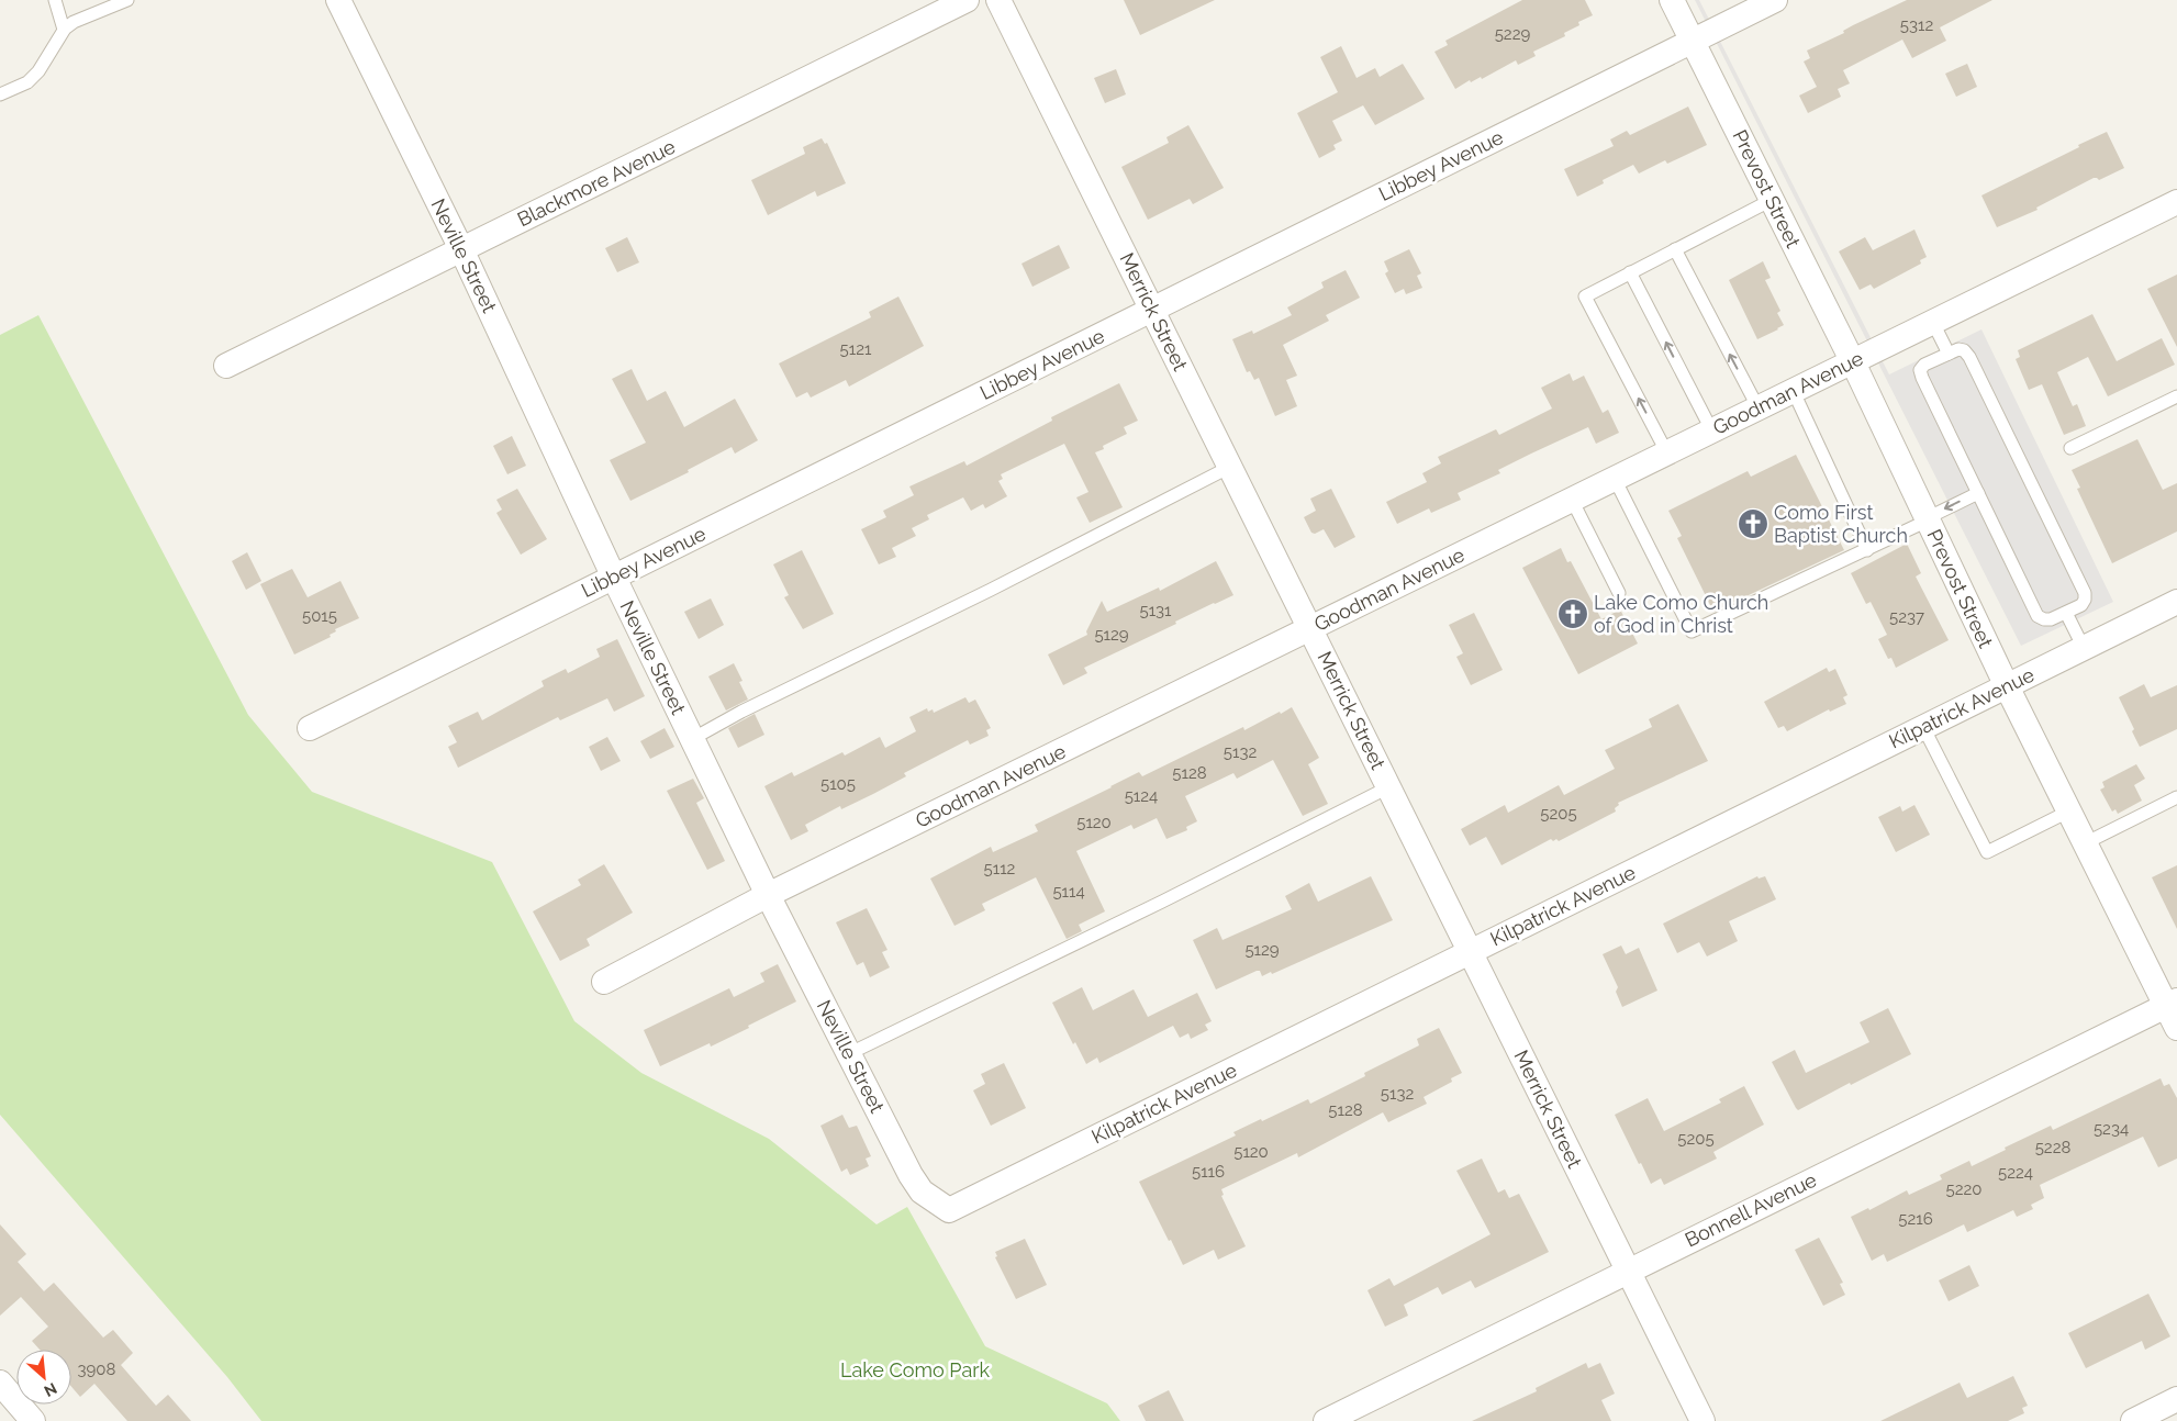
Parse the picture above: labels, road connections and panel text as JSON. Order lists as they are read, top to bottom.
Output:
{
  "streets": {
    "street": [
      "Libbey Avenue",
      "Blackmore Avenue",
      "Prevost Street",
      "Neville Street",
      "Merrick Street",
      "Goodman Avenue",
      "Kilpatrick Avenue",
      "Bonnell Avenue"
    ]
  },
  "crossings": [
    ["Libbey Avenue", "Prevost Street"],
    ["Libbey Avenue", "Neville Street"],
    ["Libbey Avenue", "Merrick Street"],
    ["Blackmore Avenue", "Neville Street"],
    ["Prevost Street", "Goodman Avenue"],
    ["Prevost Street", "Kilpatrick Avenue"],
    ["Prevost Street", "Bonnell Avenue"],
    ["Neville Street", "Goodman Avenue"],
    ["Neville Street", "Kilpatrick Avenue"],
    ["Merrick Street", "Goodman Avenue"],
    ["Merrick Street", "Kilpatrick Avenue"],
    ["Merrick Street", "Bonnell Avenue"]
  ],
  "parks": ["Lake Como Park"],
  "places": {
    "church": ["Como First Baptist Church", "Lake Como Church of God in Christ"]
  },
  "house_numbers": [
    "5312",
    "5229",
    "5121",
    "5131",
    "5015",
    "5237",
    "5129",
    "5132",
    "5128",
    "5105",
    "5124",
    "5205",
    "5120",
    "5112",
    "5114",
    "5129",
    "5132",
    "5128",
    "5234",
    "5205",
    "5228",
    "5120",
    "5116",
    "5224",
    "5220",
    "5216",
    "3908"
  ],
  "north": "bottom right"
}
